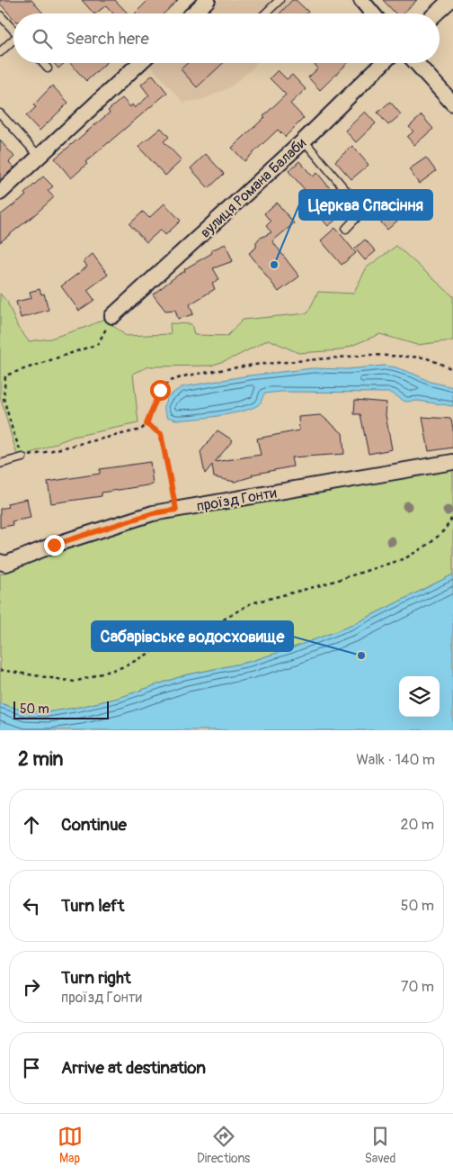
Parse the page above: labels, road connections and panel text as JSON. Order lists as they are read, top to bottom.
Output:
{
  "streets": {
    "street": ["вулиця Романа Балаби", "проїзд Гонти"]
  },
  "places": ["Церква Спасіння", "Сабарівське водосховище"],
  "scale_bar": "50 m",
  "page": {
    "search": "Search here",
    "scale": "50 m",
    "heading": ["2 min", "Walk · 140 m"],
    "list": [
      ["Continue", "20 m"],
      ["Turn left", "50 m"],
      ["Turn right", "проїзд Гонти", "70 m"],
      "Arrive at destination"
    ],
    "nav": ["Map", "Directions", "Saved"]
  }
}
